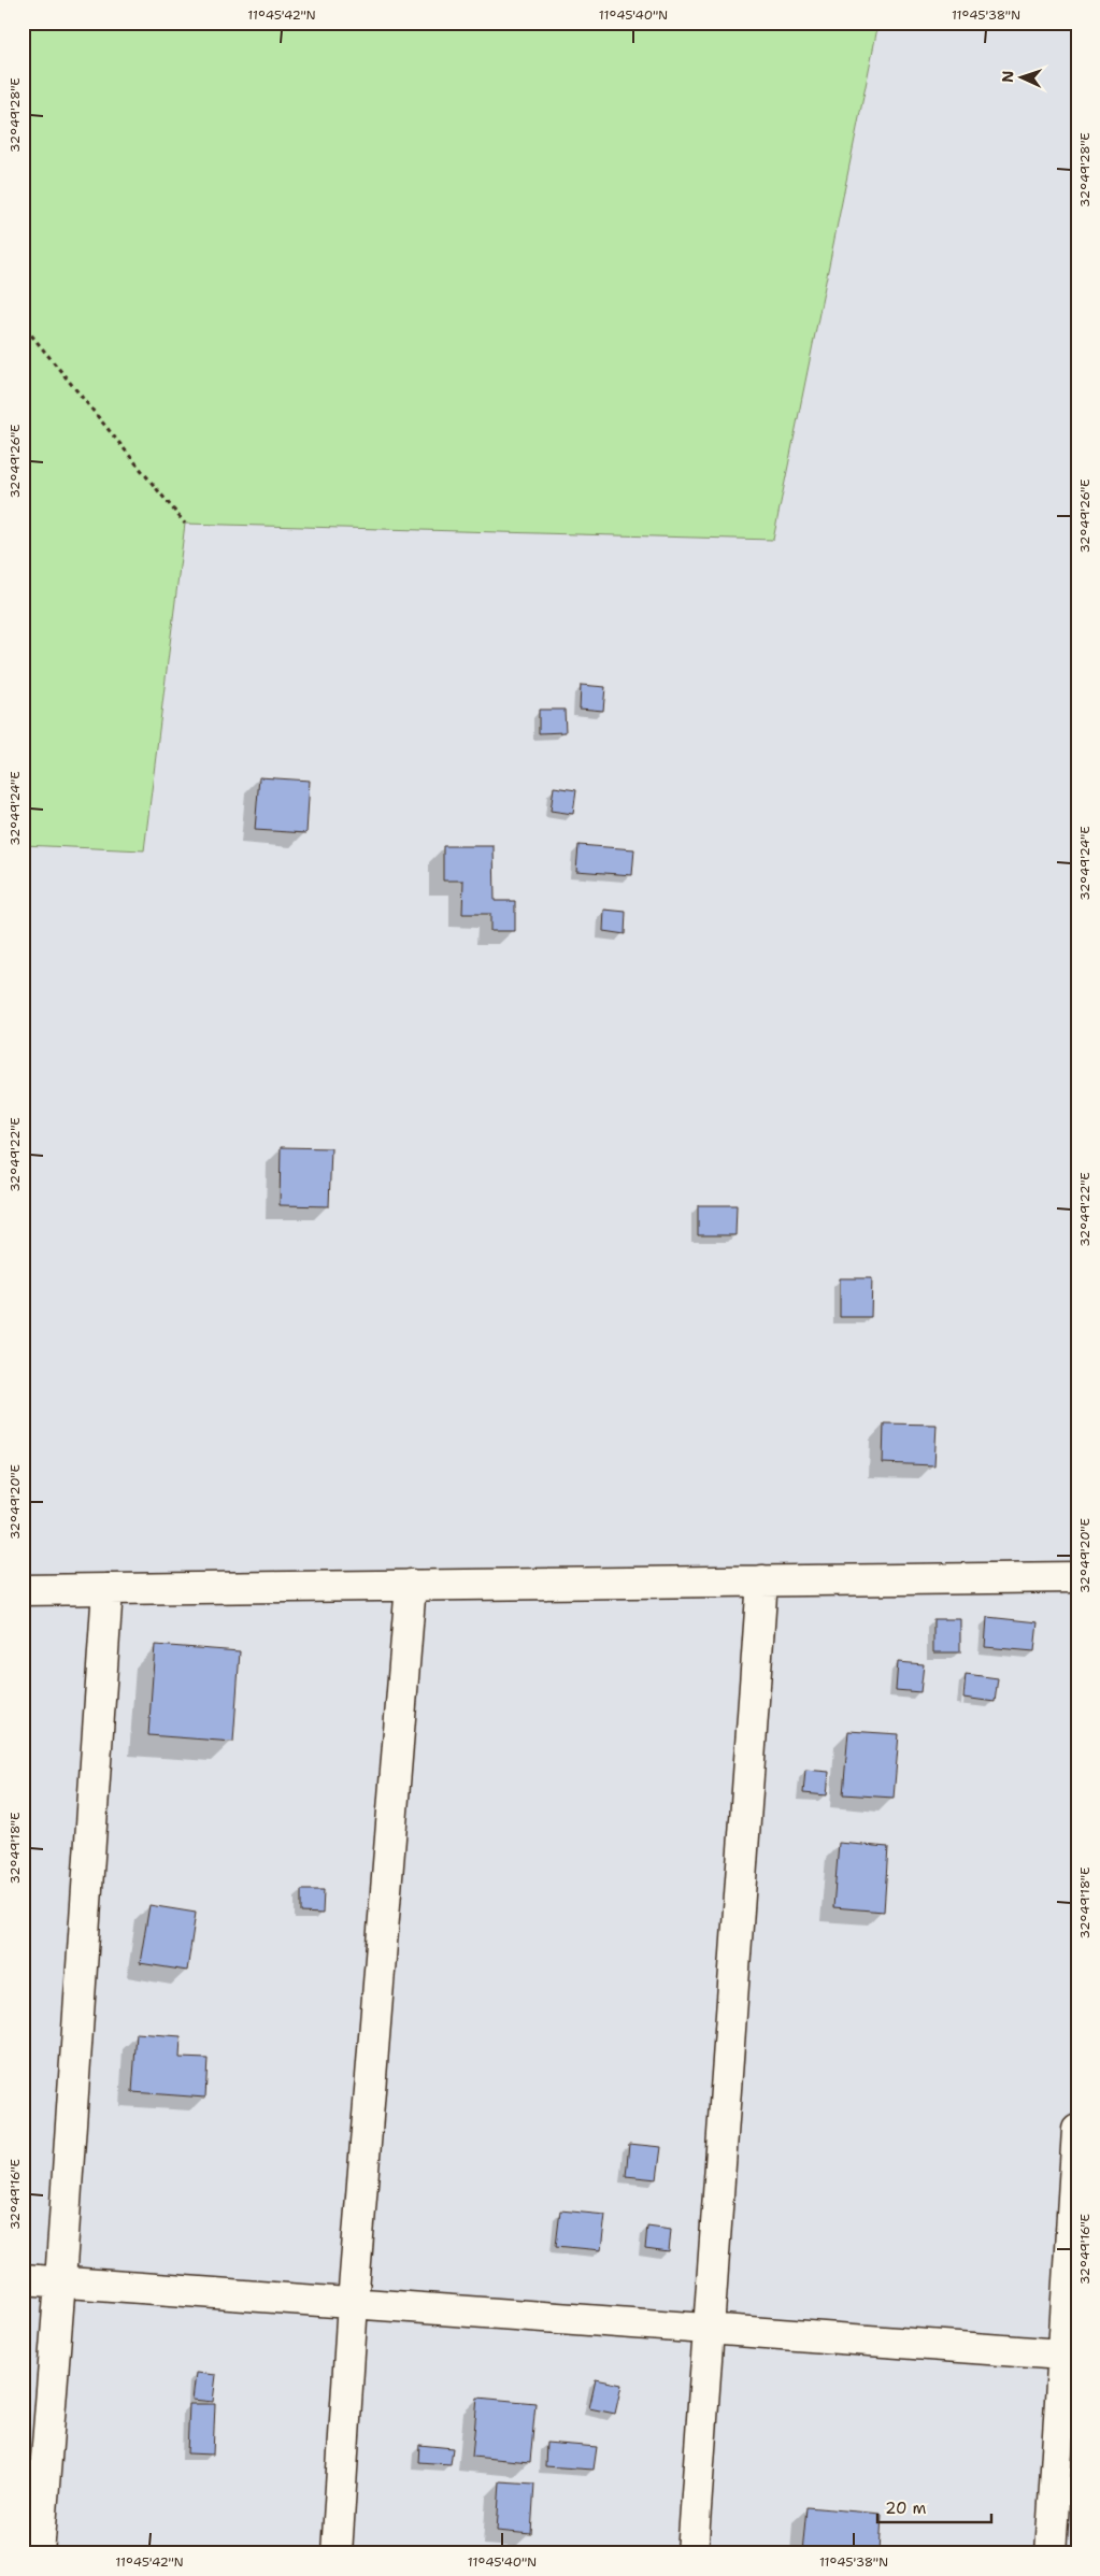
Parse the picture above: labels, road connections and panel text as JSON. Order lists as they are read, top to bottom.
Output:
{
  "scale_bar": "20 m",
  "north": "left",
  "coordinates": [
    "11°45'42\"N",
    "11°45'40\"N",
    "11°45'38\"N",
    "32°49'28\"E",
    "32°49'26\"E",
    "32°49'24\"E",
    "32°49'22\"E",
    "32°49'20\"E",
    "32°49'18\"E",
    "32°49'16\"E"
  ]
}
